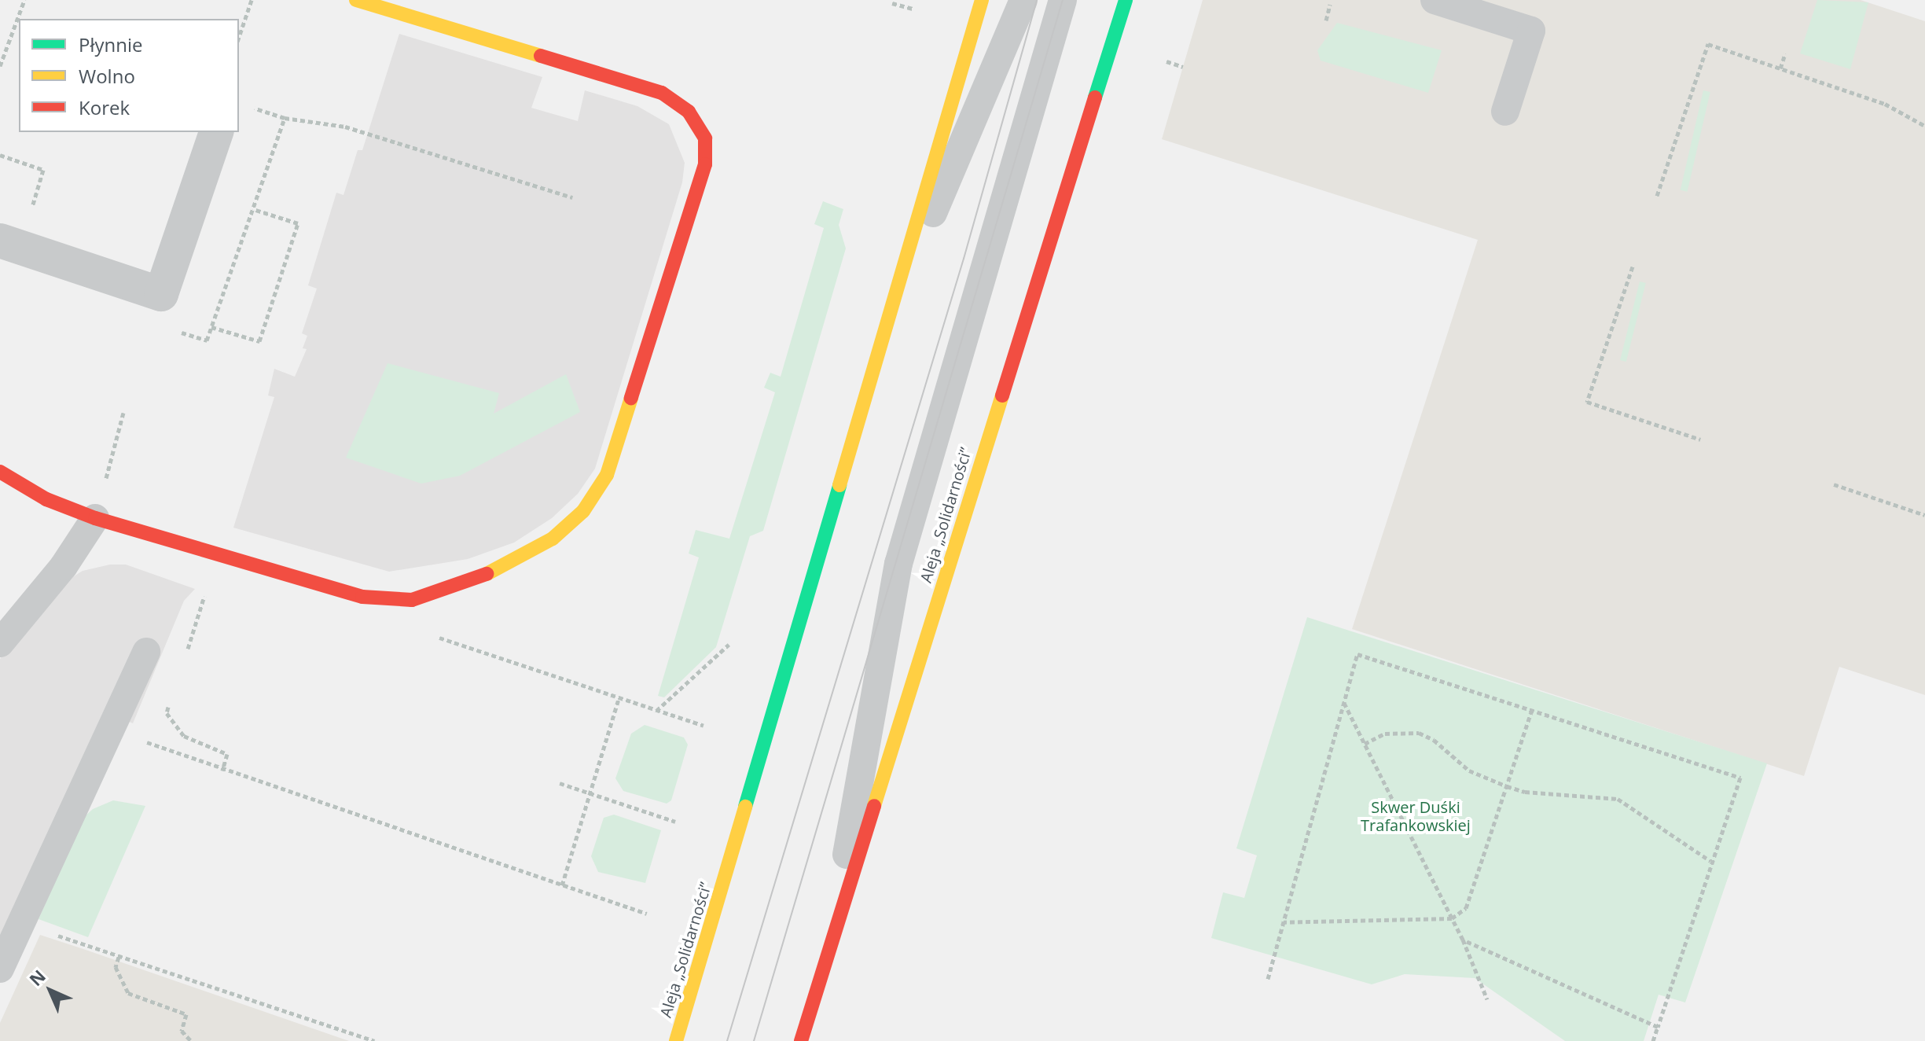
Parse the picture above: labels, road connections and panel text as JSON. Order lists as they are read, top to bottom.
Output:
{
  "streets": {
    "main road": ["Aleja „Solidarności”"]
  },
  "parks": ["Skwer Duśki Trafankowskiej"],
  "legend": ["Płynnie", "Wolno", "Korek"],
  "north": "top left"
}
